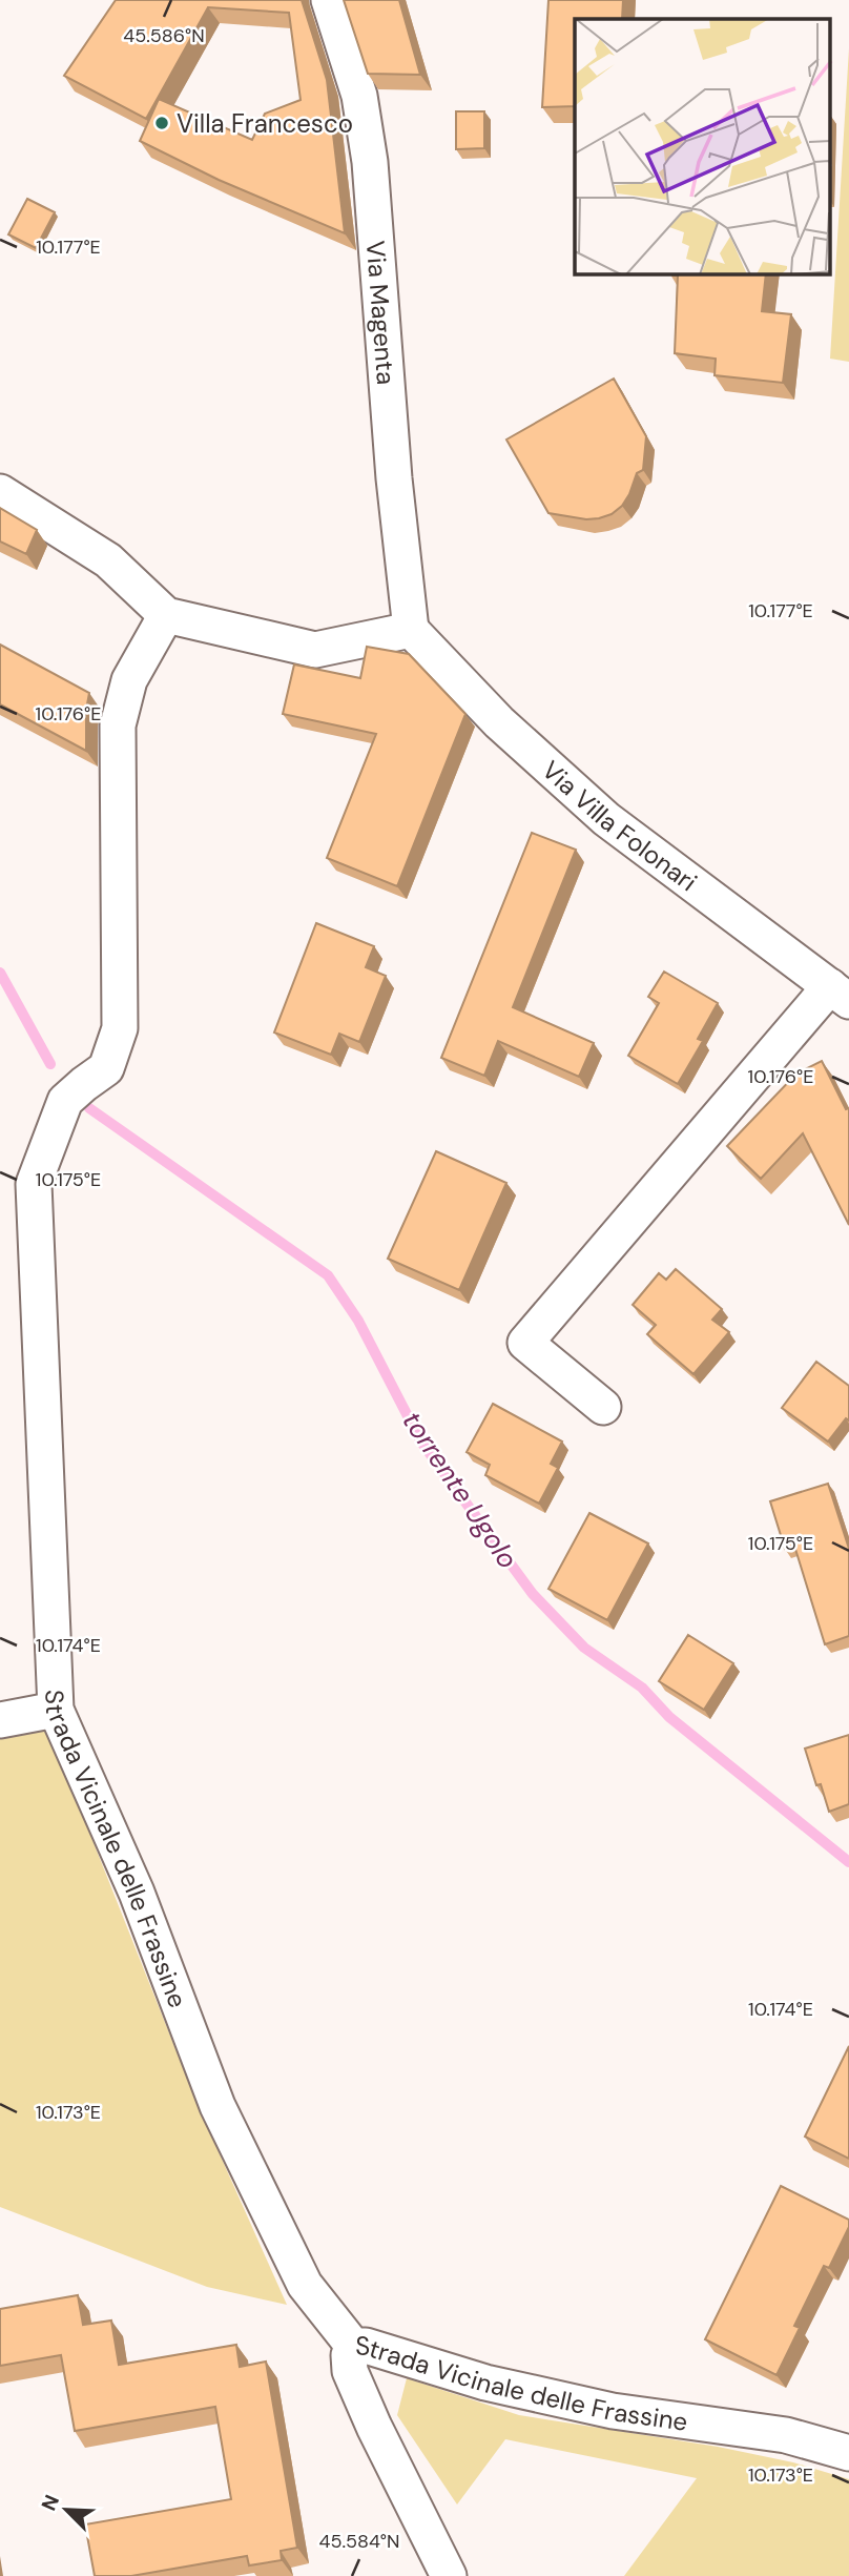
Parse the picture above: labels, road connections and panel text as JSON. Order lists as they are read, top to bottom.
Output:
{
  "streets": {
    "street": ["Via Magenta", "Via Villa Folonari", "Strada Vicinale delle Frassine"]
  },
  "crossings": [
    ["Via Magenta", "Via Villa Folonari"]
  ],
  "water": ["torrente Ugolo"],
  "places": ["Villa Francesco"],
  "north": "top left",
  "coordinates": [
    "45.586°N",
    "10.177°E",
    "10.176°E",
    "10.175°E",
    "10.174°E",
    "10.173°E",
    "45.584°N"
  ]
}
